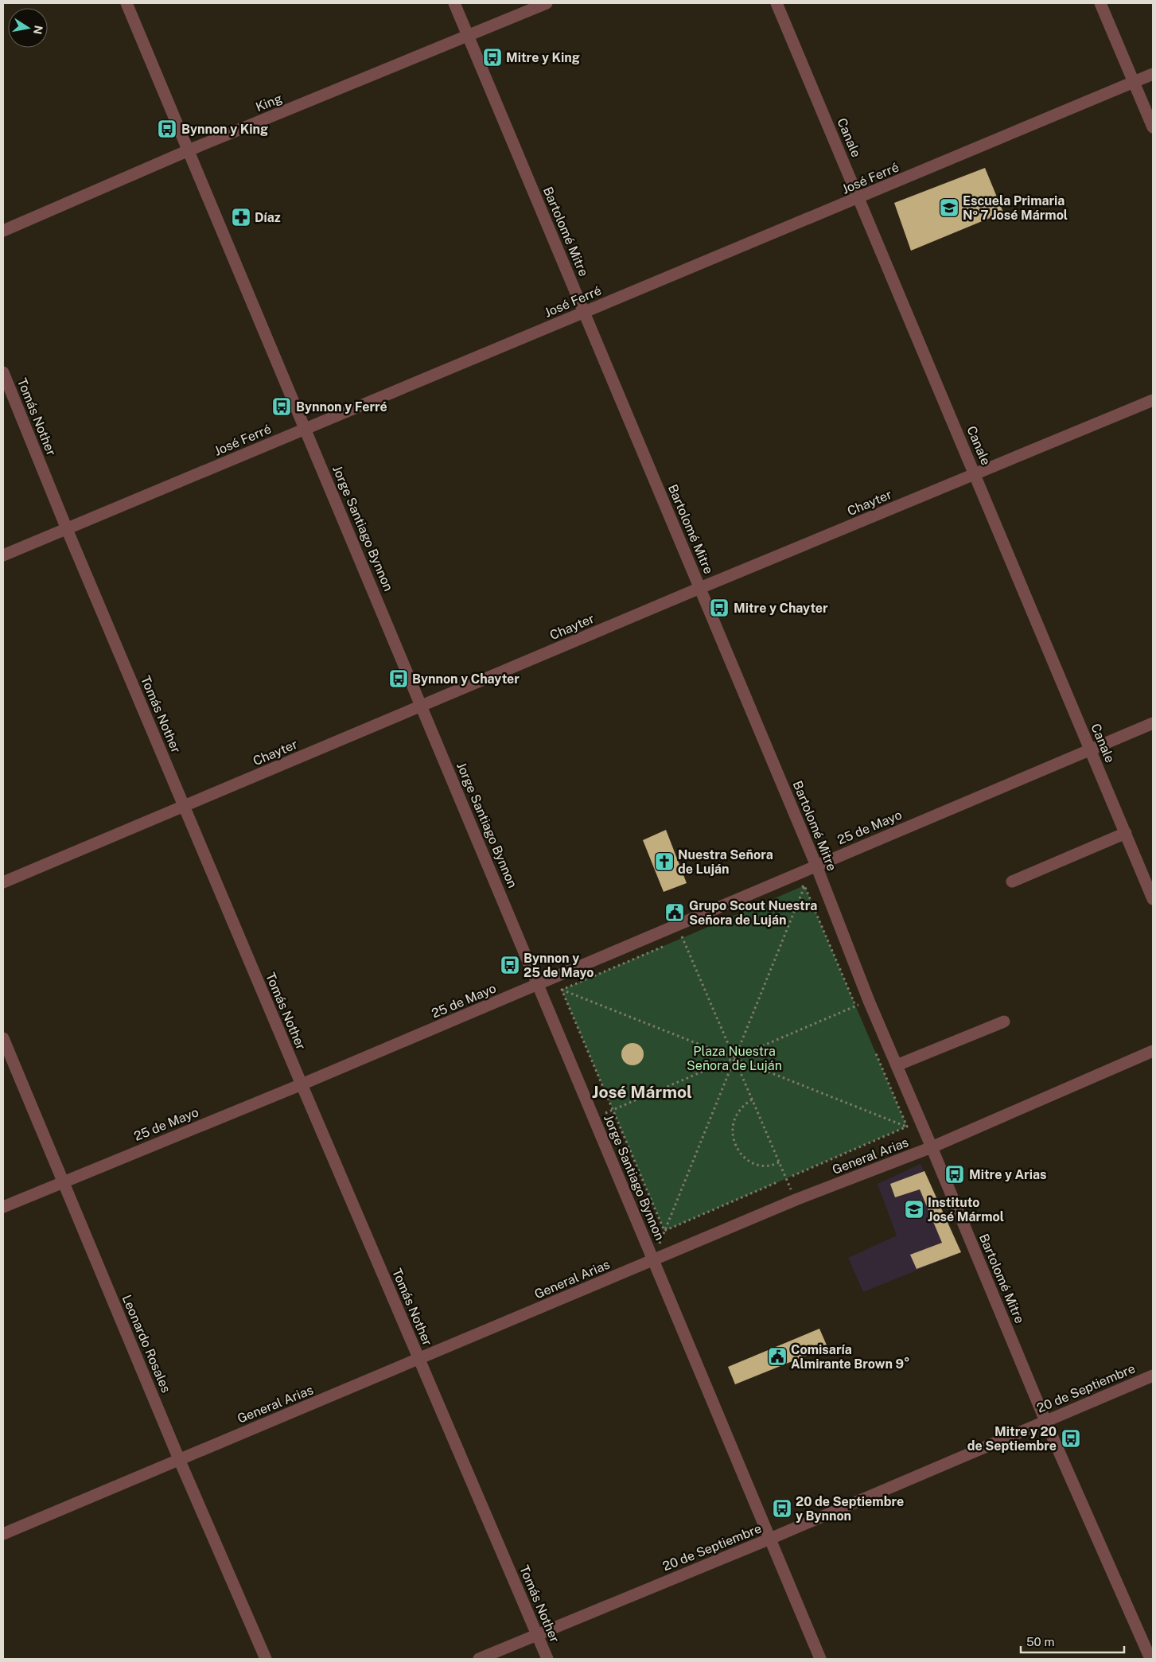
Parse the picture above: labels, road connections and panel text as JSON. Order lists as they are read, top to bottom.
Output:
{
  "streets": {
    "street": [
      "King",
      "Canale",
      "José Ferré",
      "Bartolomé Mitre",
      "Tomás Nother",
      "Chayter",
      "Jorge Santiago Bynnon",
      "25 de Mayo",
      "General Arias",
      "Leonardo Rosales",
      "20 de Septiembre"
    ]
  },
  "crossings": [
    ["King", "Bartolomé Mitre"],
    ["King", "Jorge Santiago Bynnon"],
    ["Canale", "José Ferré"],
    ["Canale", "Chayter"],
    ["Canale", "25 de Mayo"],
    ["José Ferré", "Bartolomé Mitre"],
    ["José Ferré", "Tomás Nother"],
    ["José Ferré", "Jorge Santiago Bynnon"],
    ["Bartolomé Mitre", "Chayter"],
    ["Bartolomé Mitre", "25 de Mayo"],
    ["Bartolomé Mitre", "General Arias"],
    ["Bartolomé Mitre", "20 de Septiembre"],
    ["Tomás Nother", "Chayter"],
    ["Tomás Nother", "25 de Mayo"],
    ["Tomás Nother", "General Arias"],
    ["Tomás Nother", "20 de Septiembre"],
    ["Chayter", "Jorge Santiago Bynnon"],
    ["Jorge Santiago Bynnon", "25 de Mayo"],
    ["Jorge Santiago Bynnon", "General Arias"],
    ["Jorge Santiago Bynnon", "20 de Septiembre"],
    ["25 de Mayo", "Leonardo Rosales"],
    ["General Arias", "Leonardo Rosales"]
  ],
  "districts": ["José Mármol"],
  "parks": ["Plaza Nuestra Señora de Luján"],
  "places": {
    "bus stop": [
      "Mitre y King",
      "Bynnon y King",
      "Bynnon y Ferré",
      "Mitre y Chayter",
      "Bynnon y Chayter",
      "Bynnon y 25 de Mayo",
      "Mitre y Arias",
      "Mitre y 20 de Septiembre",
      "20 de Septiembre y Bynnon"
    ],
    "school or university": ["Escuela Primaria Nº 7 José Mármol", "Instituto José Mármol"],
    "pharmacy": ["Díaz"],
    "church": ["Nuestra Señora de Luján"],
    "public building": ["Grupo Scout Nuestra Señora de Luján", "Comisaría Almirante Brown 9°"]
  },
  "scale_bar": "50 m",
  "north": "right"
}
